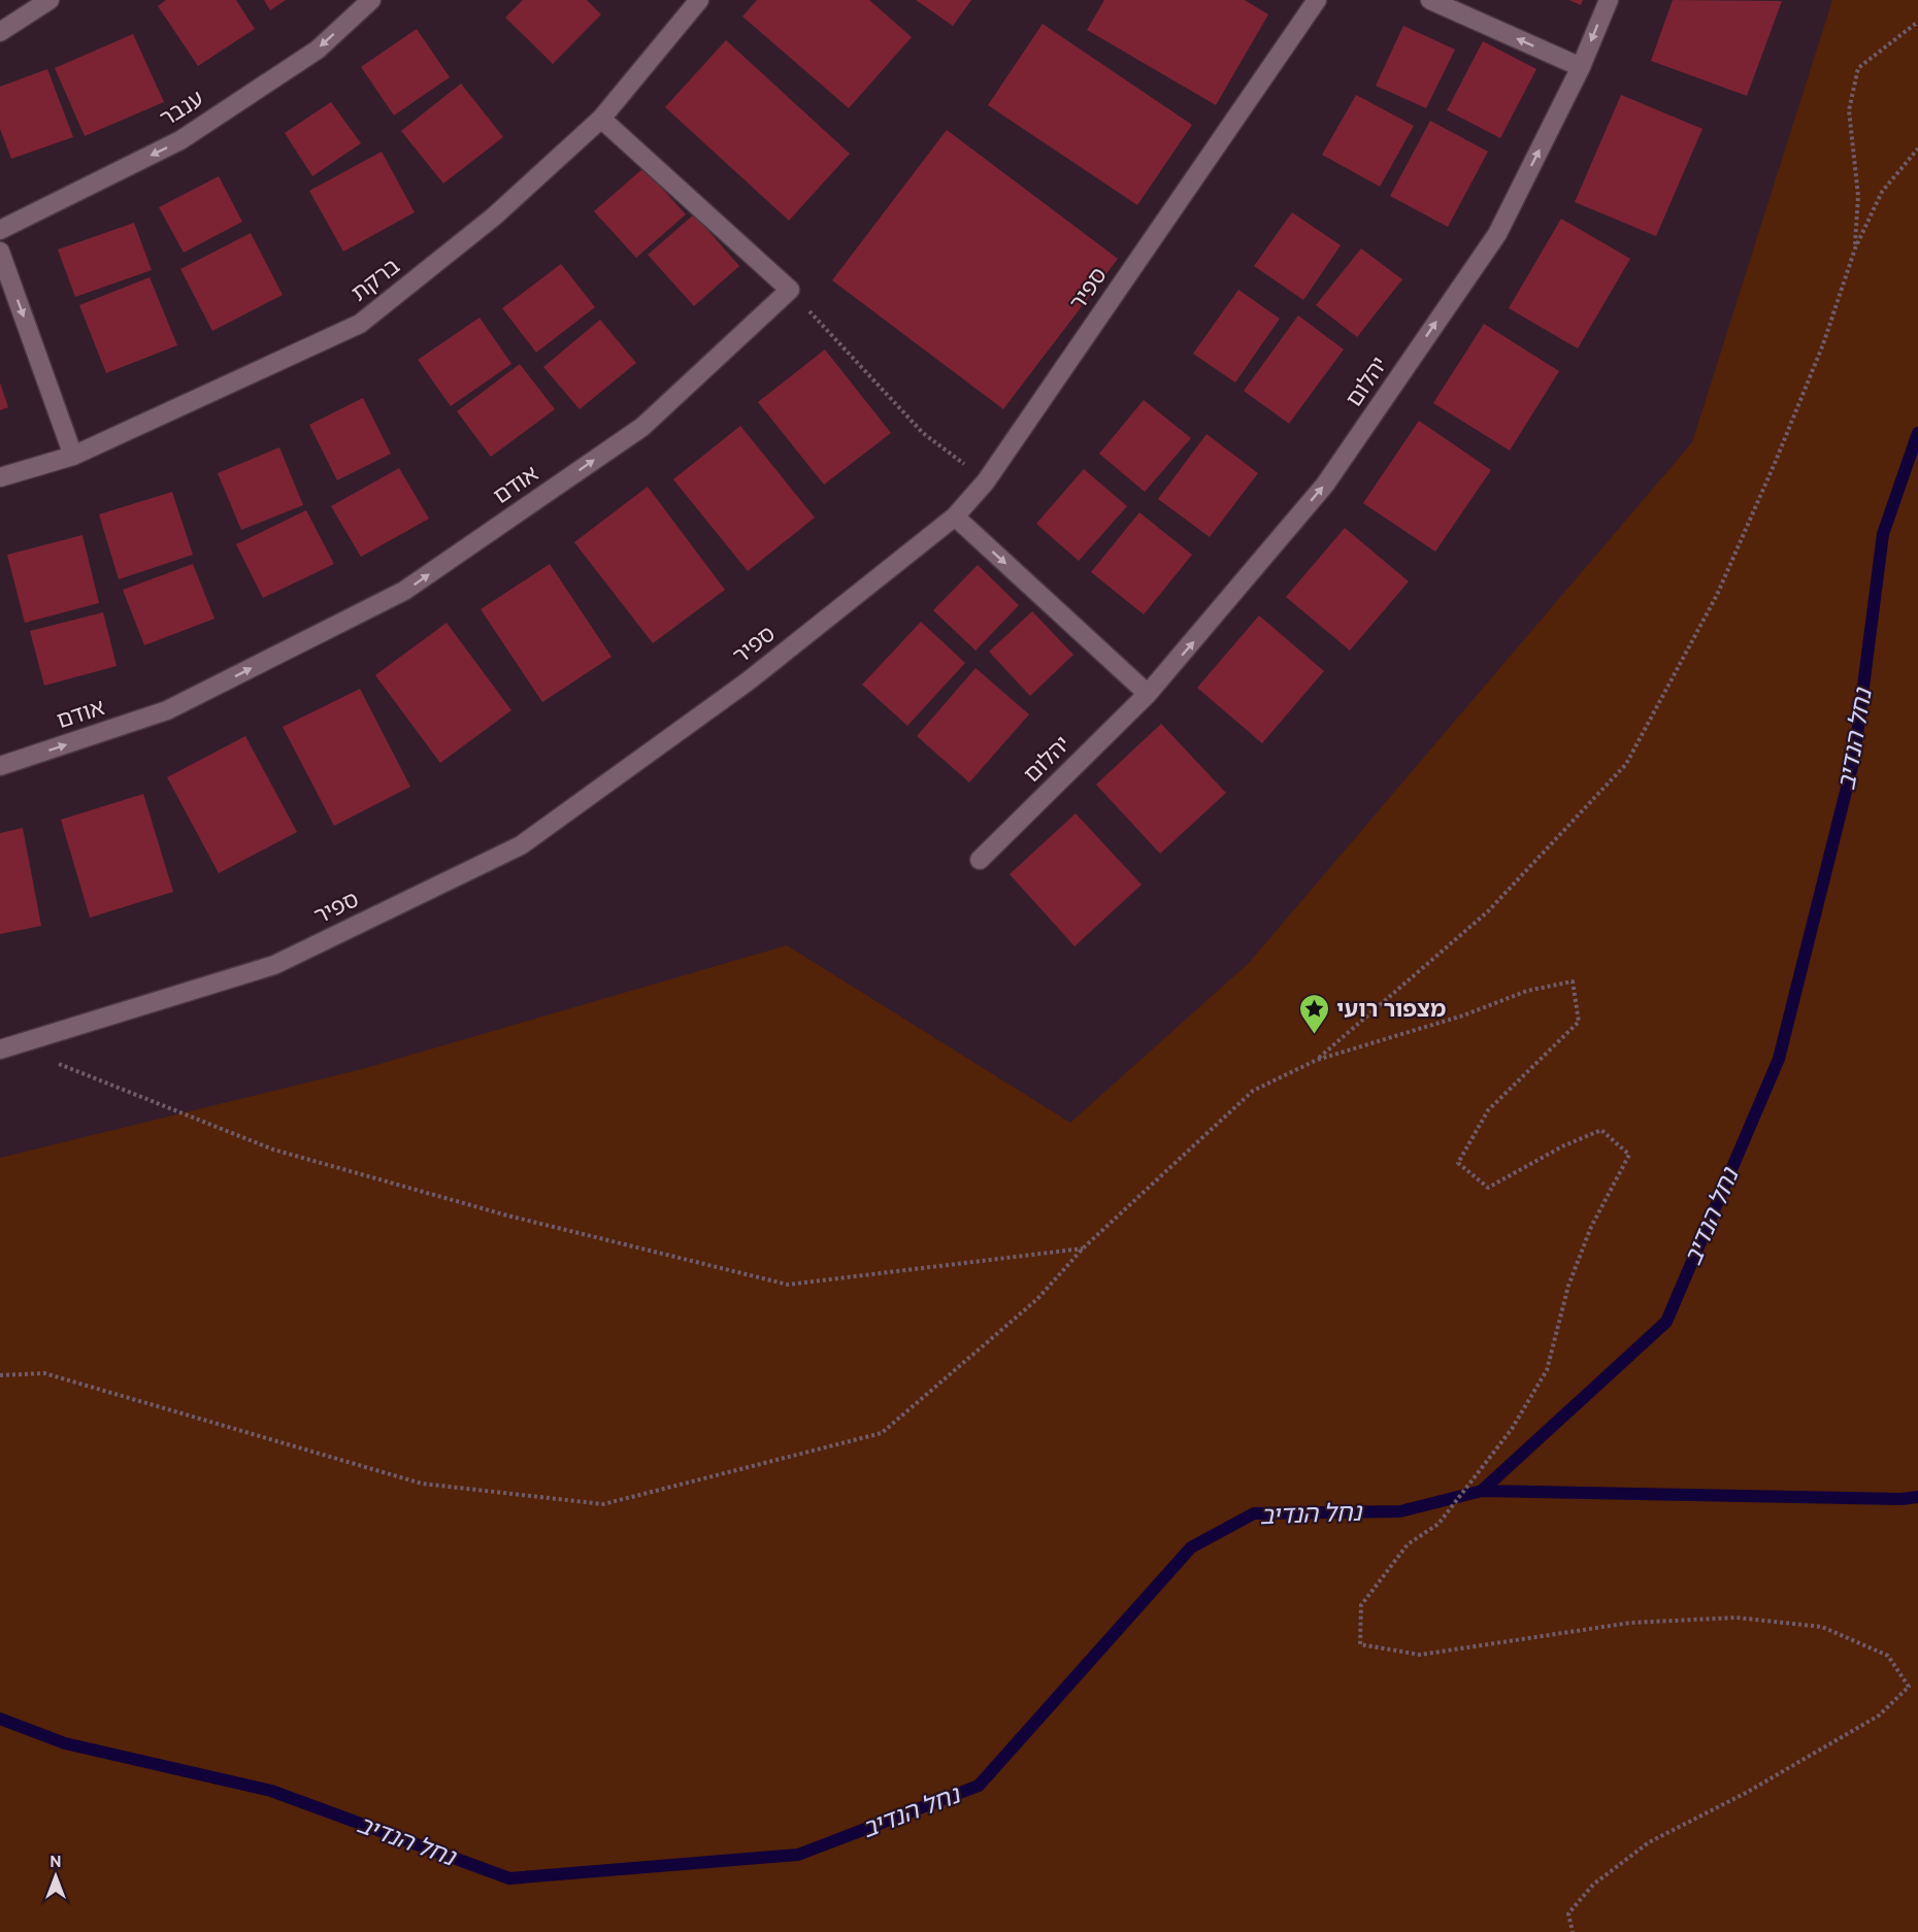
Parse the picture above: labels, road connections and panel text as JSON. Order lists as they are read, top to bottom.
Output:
{
  "streets": {
    "street": [
      "ענבר",
      "ברקת",
      "ספיר",
      "יהלום",
      "אודם"
    ]
  },
  "one_way": ["ענבר", "יהלום", "אודם"],
  "water": ["נחל הנדיב"],
  "places": {
    "place": ["מצפור רועי"]
  },
  "north": "top"
}
